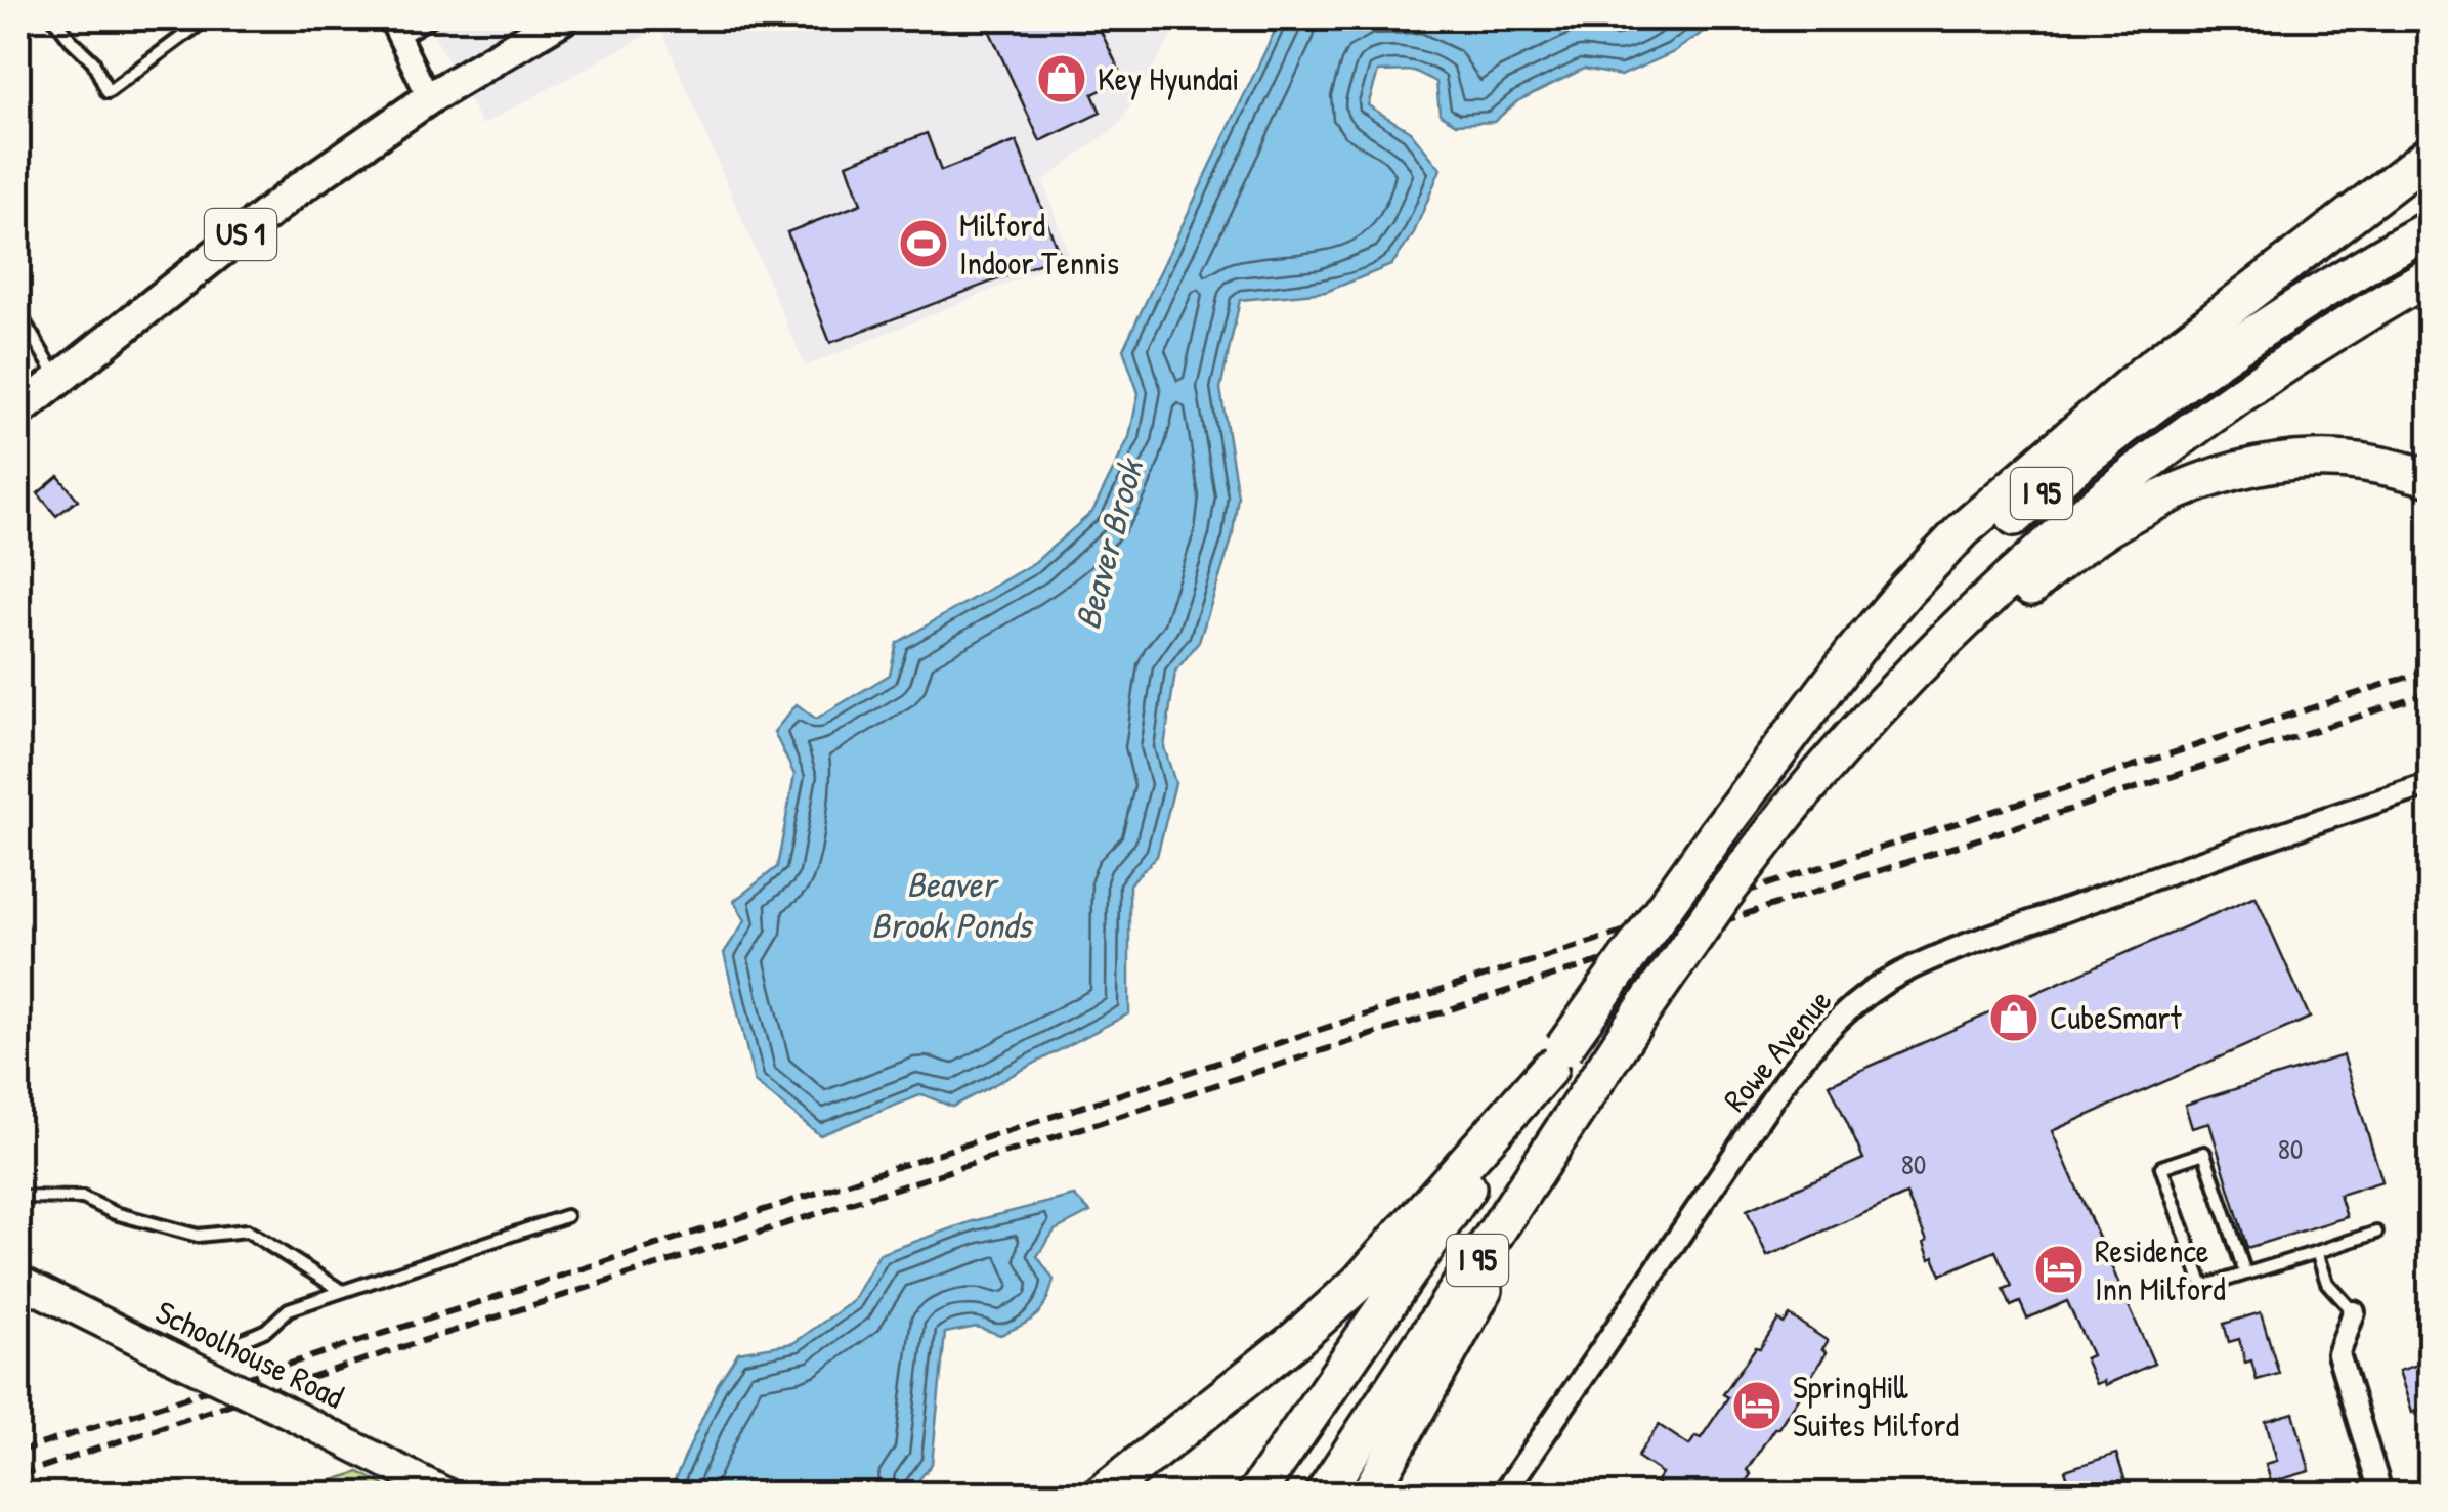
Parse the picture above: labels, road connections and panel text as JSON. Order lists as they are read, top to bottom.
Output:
{
  "streets": {
    "highway": ["I 95"],
    "main road": ["US 1", "Schoolhouse Road"],
    "street": ["Rowe Avenue"]
  },
  "water": ["Beaver Brook", "Beaver Brook Ponds"],
  "places": {
    "shop": ["Key Hyundai", "CubeSmart"],
    "sports": ["Milford Indoor Tennis"],
    "hotel": ["Residence Inn Milford", "SpringHill Suites Milford"]
  },
  "house_numbers": ["80", "80"]
}
